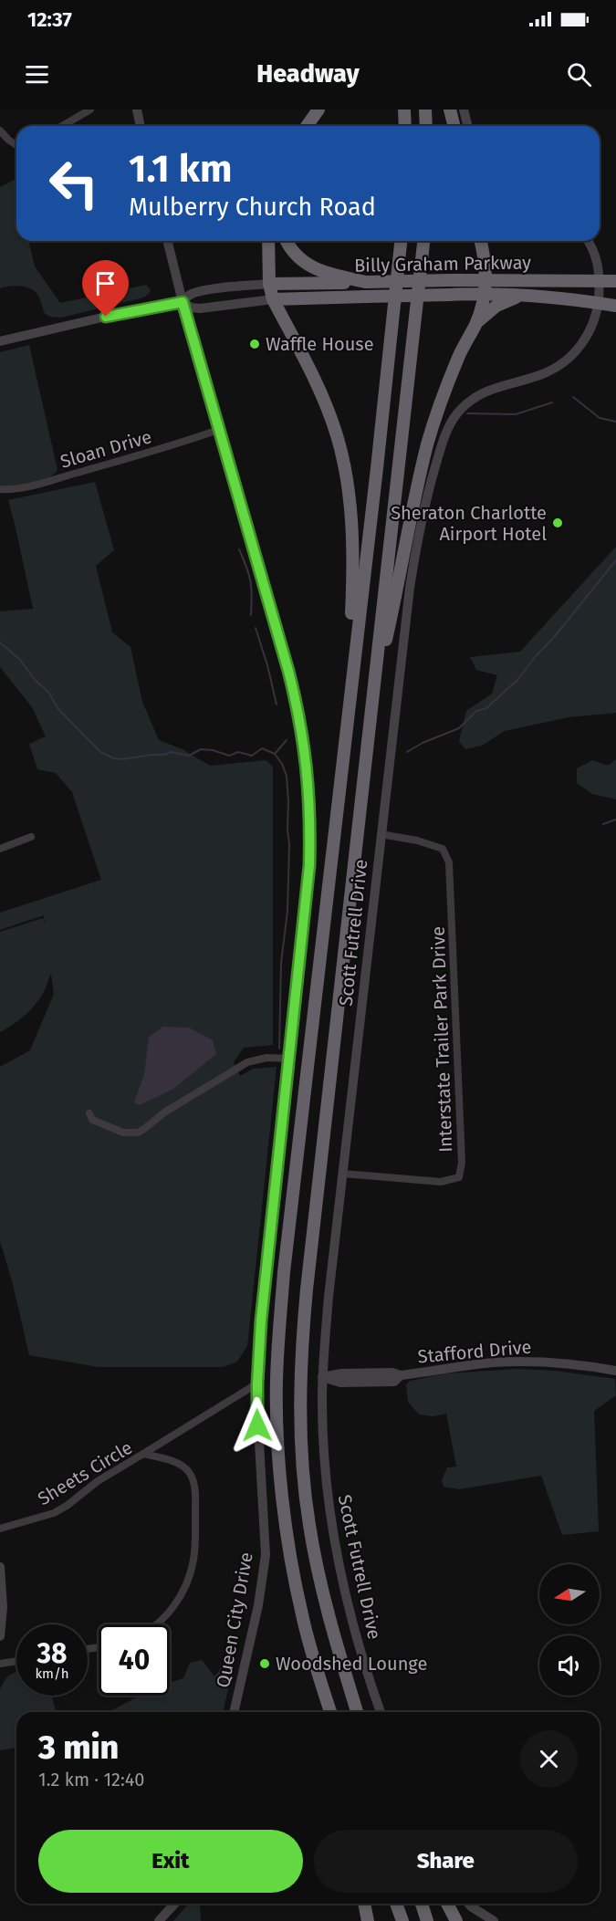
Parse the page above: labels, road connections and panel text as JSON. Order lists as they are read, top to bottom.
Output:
{
  "streets": {
    "highway": ["Billy Graham Parkway"],
    "street": [
      "Sloan Drive",
      "Scott Futrell Drive",
      "Interstate Trailer Park Drive",
      "Stafford Drive",
      "Sheets Circle",
      "Queen City Drive"
    ]
  },
  "crossings": [
    ["Billy Graham Parkway", "Scott Futrell Drive"],
    ["Sloan Drive", "Queen City Drive"],
    ["Scott Futrell Drive", "Interstate Trailer Park Drive"],
    ["Scott Futrell Drive", "Stafford Drive"]
  ],
  "places": ["Waffle House", "Sheraton Charlotte Airport Hotel", "Woodshed Lounge"],
  "north": "left",
  "page": {
    "status": "12:37",
    "header": "Headway",
    "turn": ["1.1 km", "Mulberry Church Road"],
    "speed": "38 km/h",
    "limit": "40",
    "heading": ["3 min", "1.2 km · 12:40"],
    "buttons": ["Exit", "Share"]
  }
}
